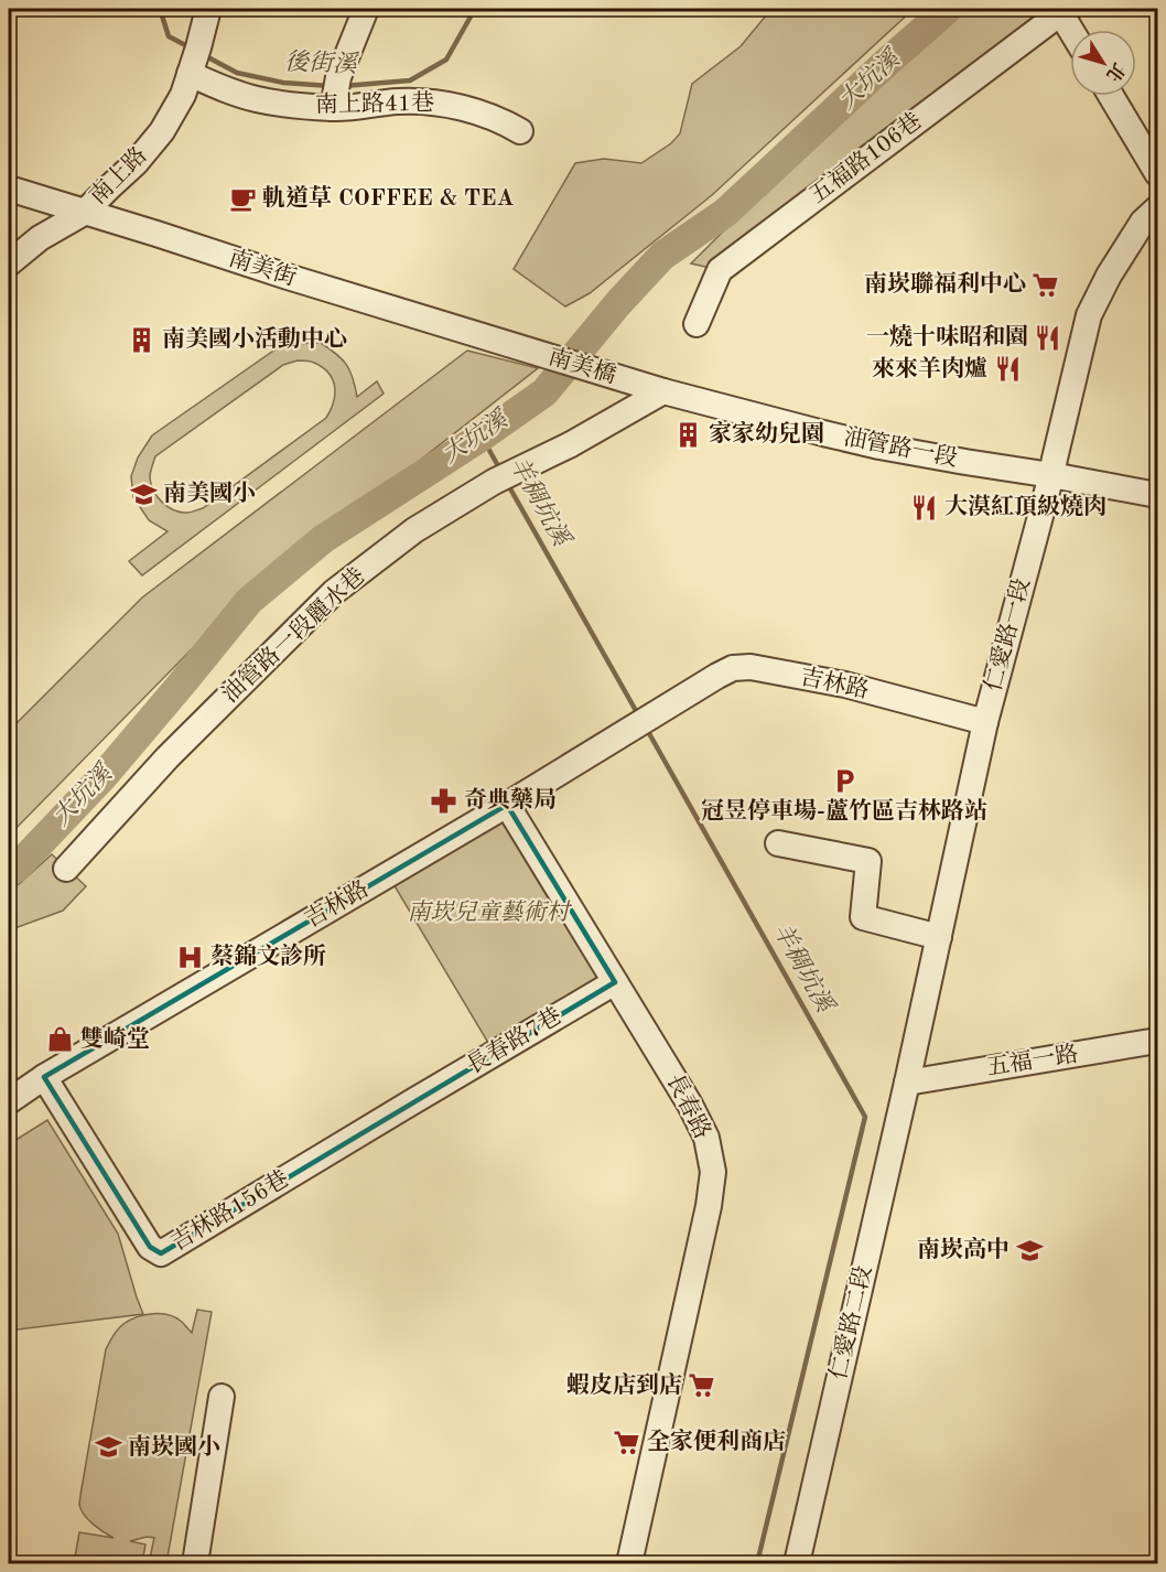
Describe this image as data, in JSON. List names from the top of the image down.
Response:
{
  "streets": {
    "street": [
      "南上路41巷",
      "五福路106巷",
      "南上路",
      "南美街",
      "南美橋",
      "油管路一段",
      "仁愛路一段",
      "油管路一段麗水巷",
      "吉林路",
      "長春路7巷",
      "五福一路",
      "長春路",
      "吉林路156巷",
      "仁愛路二段"
    ]
  },
  "crossings": [
    ["南上路41巷", "南上路"],
    ["南上路", "南美街"],
    ["南美街", "南美橋"],
    ["南美橋", "油管路一段"],
    ["南美橋", "油管路一段麗水巷"],
    ["油管路一段", "仁愛路一段"],
    ["油管路一段", "油管路一段麗水巷"],
    ["仁愛路一段", "吉林路"],
    ["仁愛路一段", "五福一路"],
    ["仁愛路一段", "仁愛路二段"],
    ["吉林路", "長春路"],
    ["吉林路", "吉林路156巷"],
    ["長春路7巷", "長春路"],
    ["長春路7巷", "吉林路156巷"],
    ["五福一路", "仁愛路二段"]
  ],
  "water": ["後街溪", "大坑溪", "羊稠坑溪"],
  "parks": ["南崁兒童藝術村"],
  "places": {
    "cafe": ["軌道草 COFFEE & TEA"],
    "supermarket": ["南崁聯福利中心", "蝦皮店到店", "全家便利商店"],
    "restaurant": ["一燒十味昭和園", "來來羊肉爐", "大漠紅頂級燒肉"],
    "building": ["南美國小活動中心", "家家幼兒園"],
    "school or university": ["南美國小", "南崁高中", "南崁國小"],
    "parking": ["冠昱停車場-蘆竹區吉林路站"],
    "pharmacy": ["奇典藥局"],
    "hospital": ["蔡錦文診所"],
    "shop": ["雙崎堂"]
  },
  "north": "bottom right"
}
